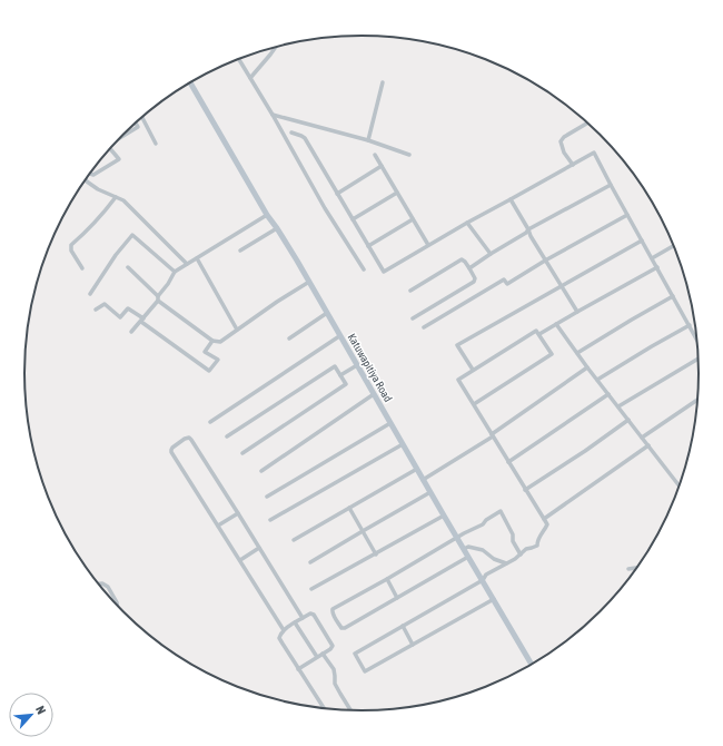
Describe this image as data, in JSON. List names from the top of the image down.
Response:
{
  "streets": {
    "street": ["Katuwapitiya Road"]
  },
  "north": "top right"
}
